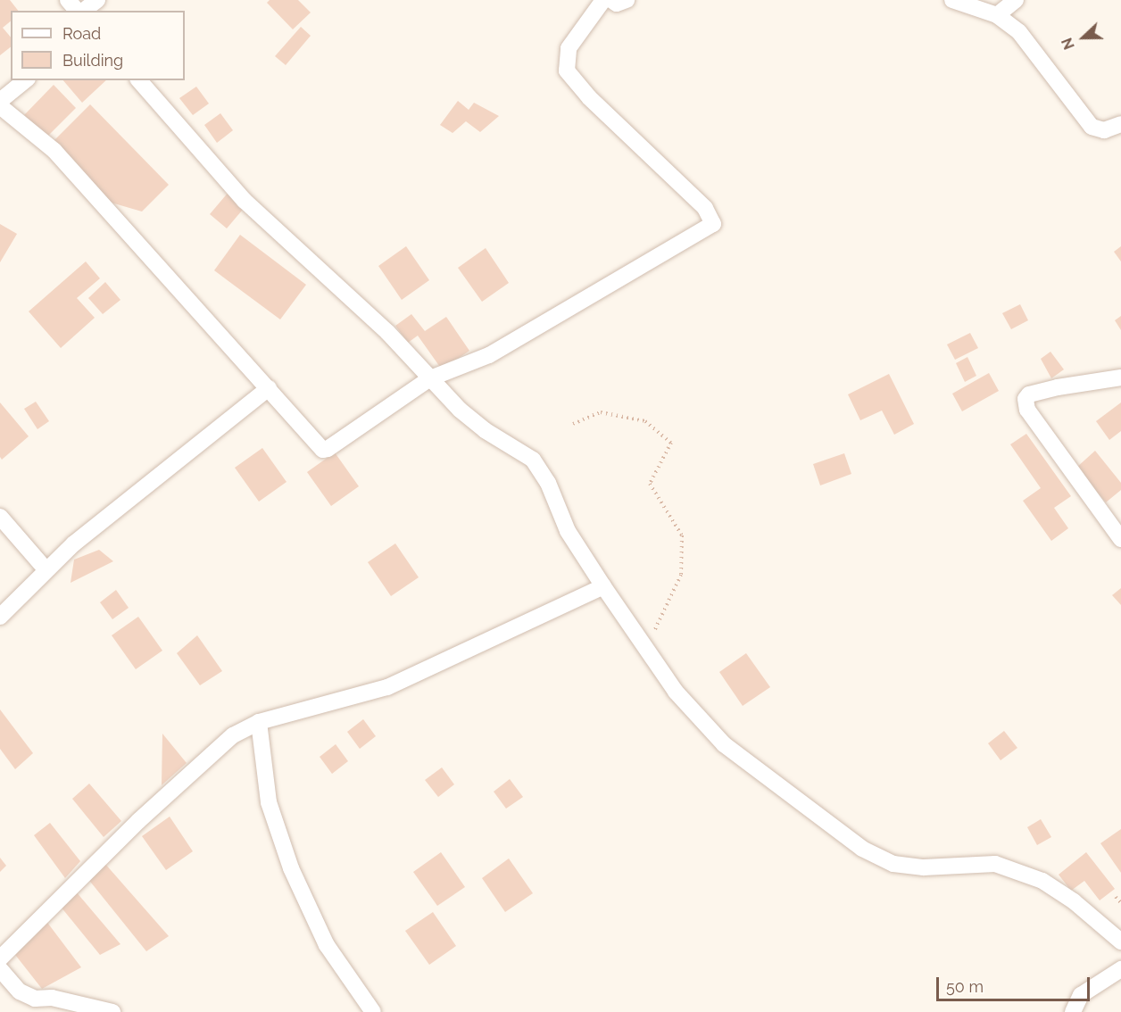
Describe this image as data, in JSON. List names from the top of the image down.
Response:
{
  "legend": ["Road", "Building"],
  "scale_bar": "50 m",
  "north": "left"
}
